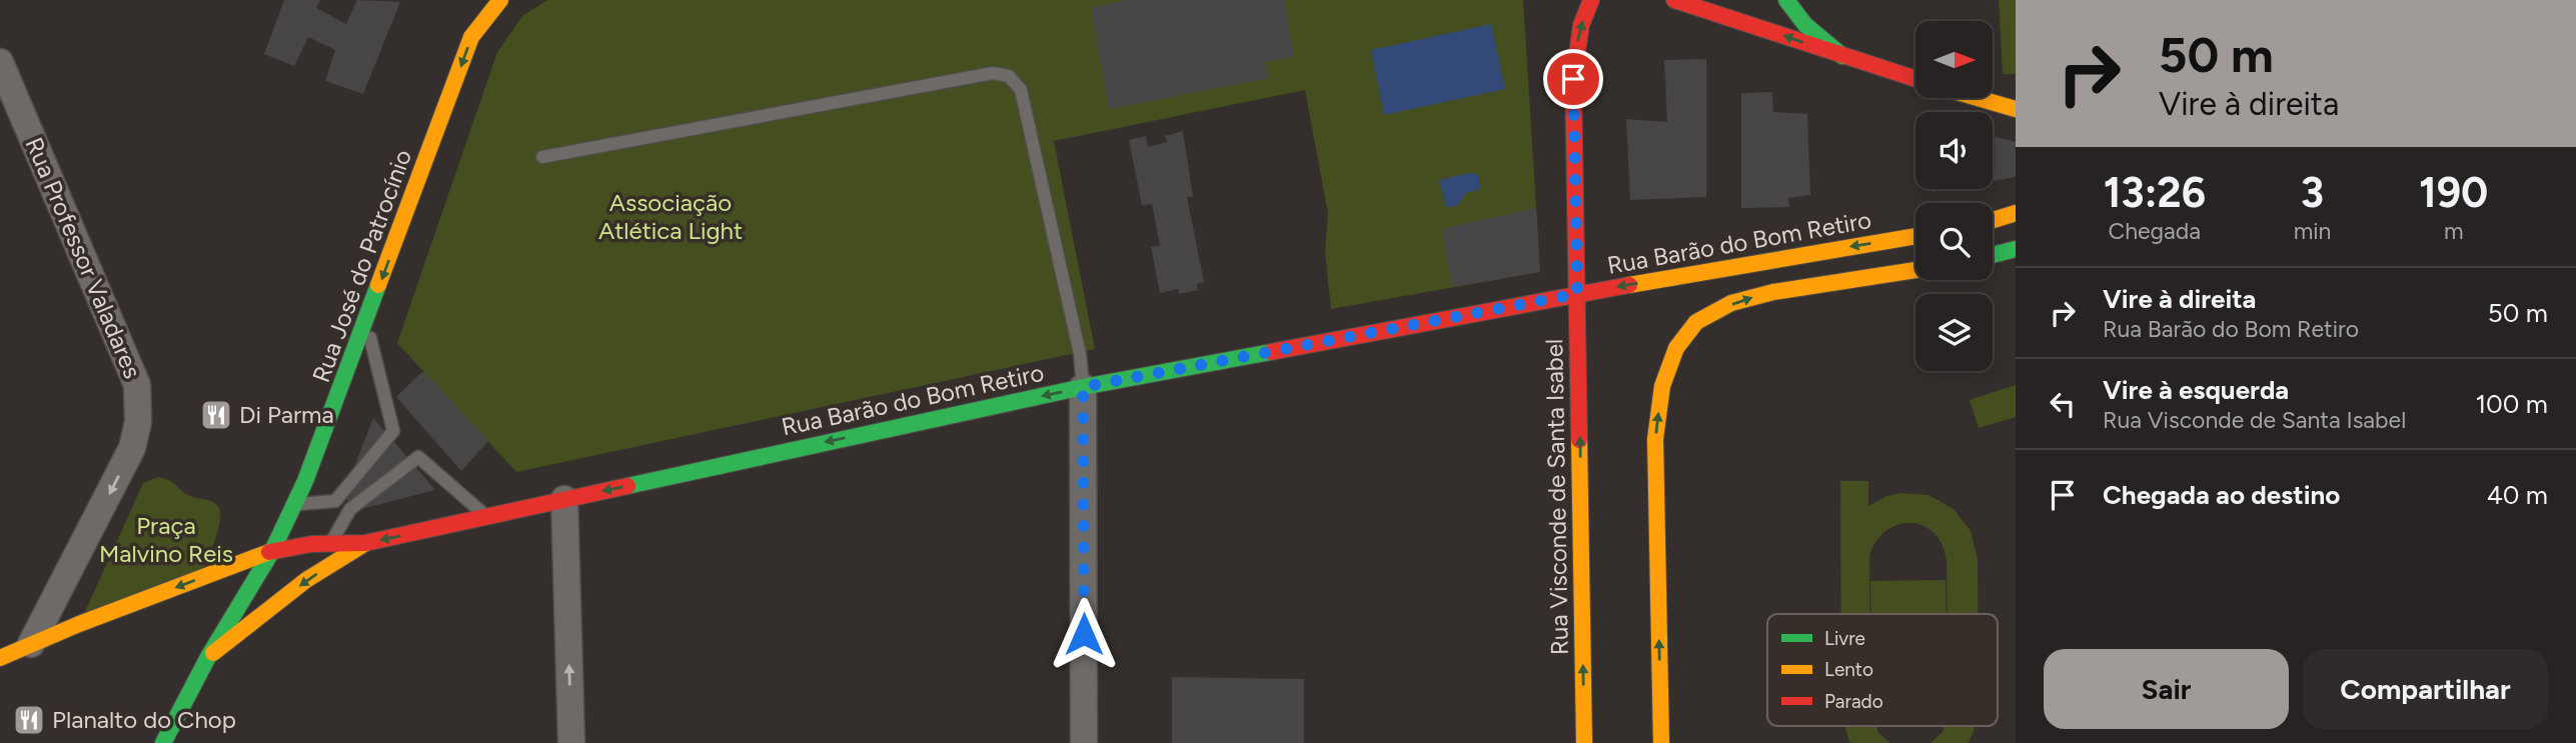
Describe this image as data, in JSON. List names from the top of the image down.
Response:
{
  "streets": {
    "main road": ["Rua Barão do Bom Retiro", "Rua José do Patrocínio", "Rua Visconde de Santa Isabel"],
    "street": ["Rua Professor Valadares"]
  },
  "crossings": [
    ["Rua Barão do Bom Retiro", "Rua José do Patrocínio"],
    ["Rua Barão do Bom Retiro", "Rua Visconde de Santa Isabel"]
  ],
  "one_way": [
    "Rua Barão do Bom Retiro",
    "Rua Professor Valadares",
    "Rua José do Patrocínio",
    "Rua Visconde de Santa Isabel"
  ],
  "parks": ["Associação Atlética Light", "Praça Malvino Reis"],
  "places": {
    "restaurant": ["Di Parma", "Planalto do Chop"]
  },
  "legend": ["Livre", "Lento", "Parado"],
  "north": "right",
  "page": {
    "turn": ["50 m", "Vire à direita"],
    "eta": [
      "13:26",
      "Chegada",
      "3",
      "min",
      "190",
      "m"
    ],
    "list": [
      {
        "name": "Vire à direita",
        "note": "Rua Barão do Bom Retiro",
        "value": "50 m"
      },
      {
        "name": "Vire à esquerda",
        "note": "Rua Visconde de Santa Isabel",
        "value": "100 m"
      },
      {
        "name": "Chegada ao destino",
        "value": "40 m"
      }
    ],
    "buttons": ["Sair", "Compartilhar"]
  }
}
